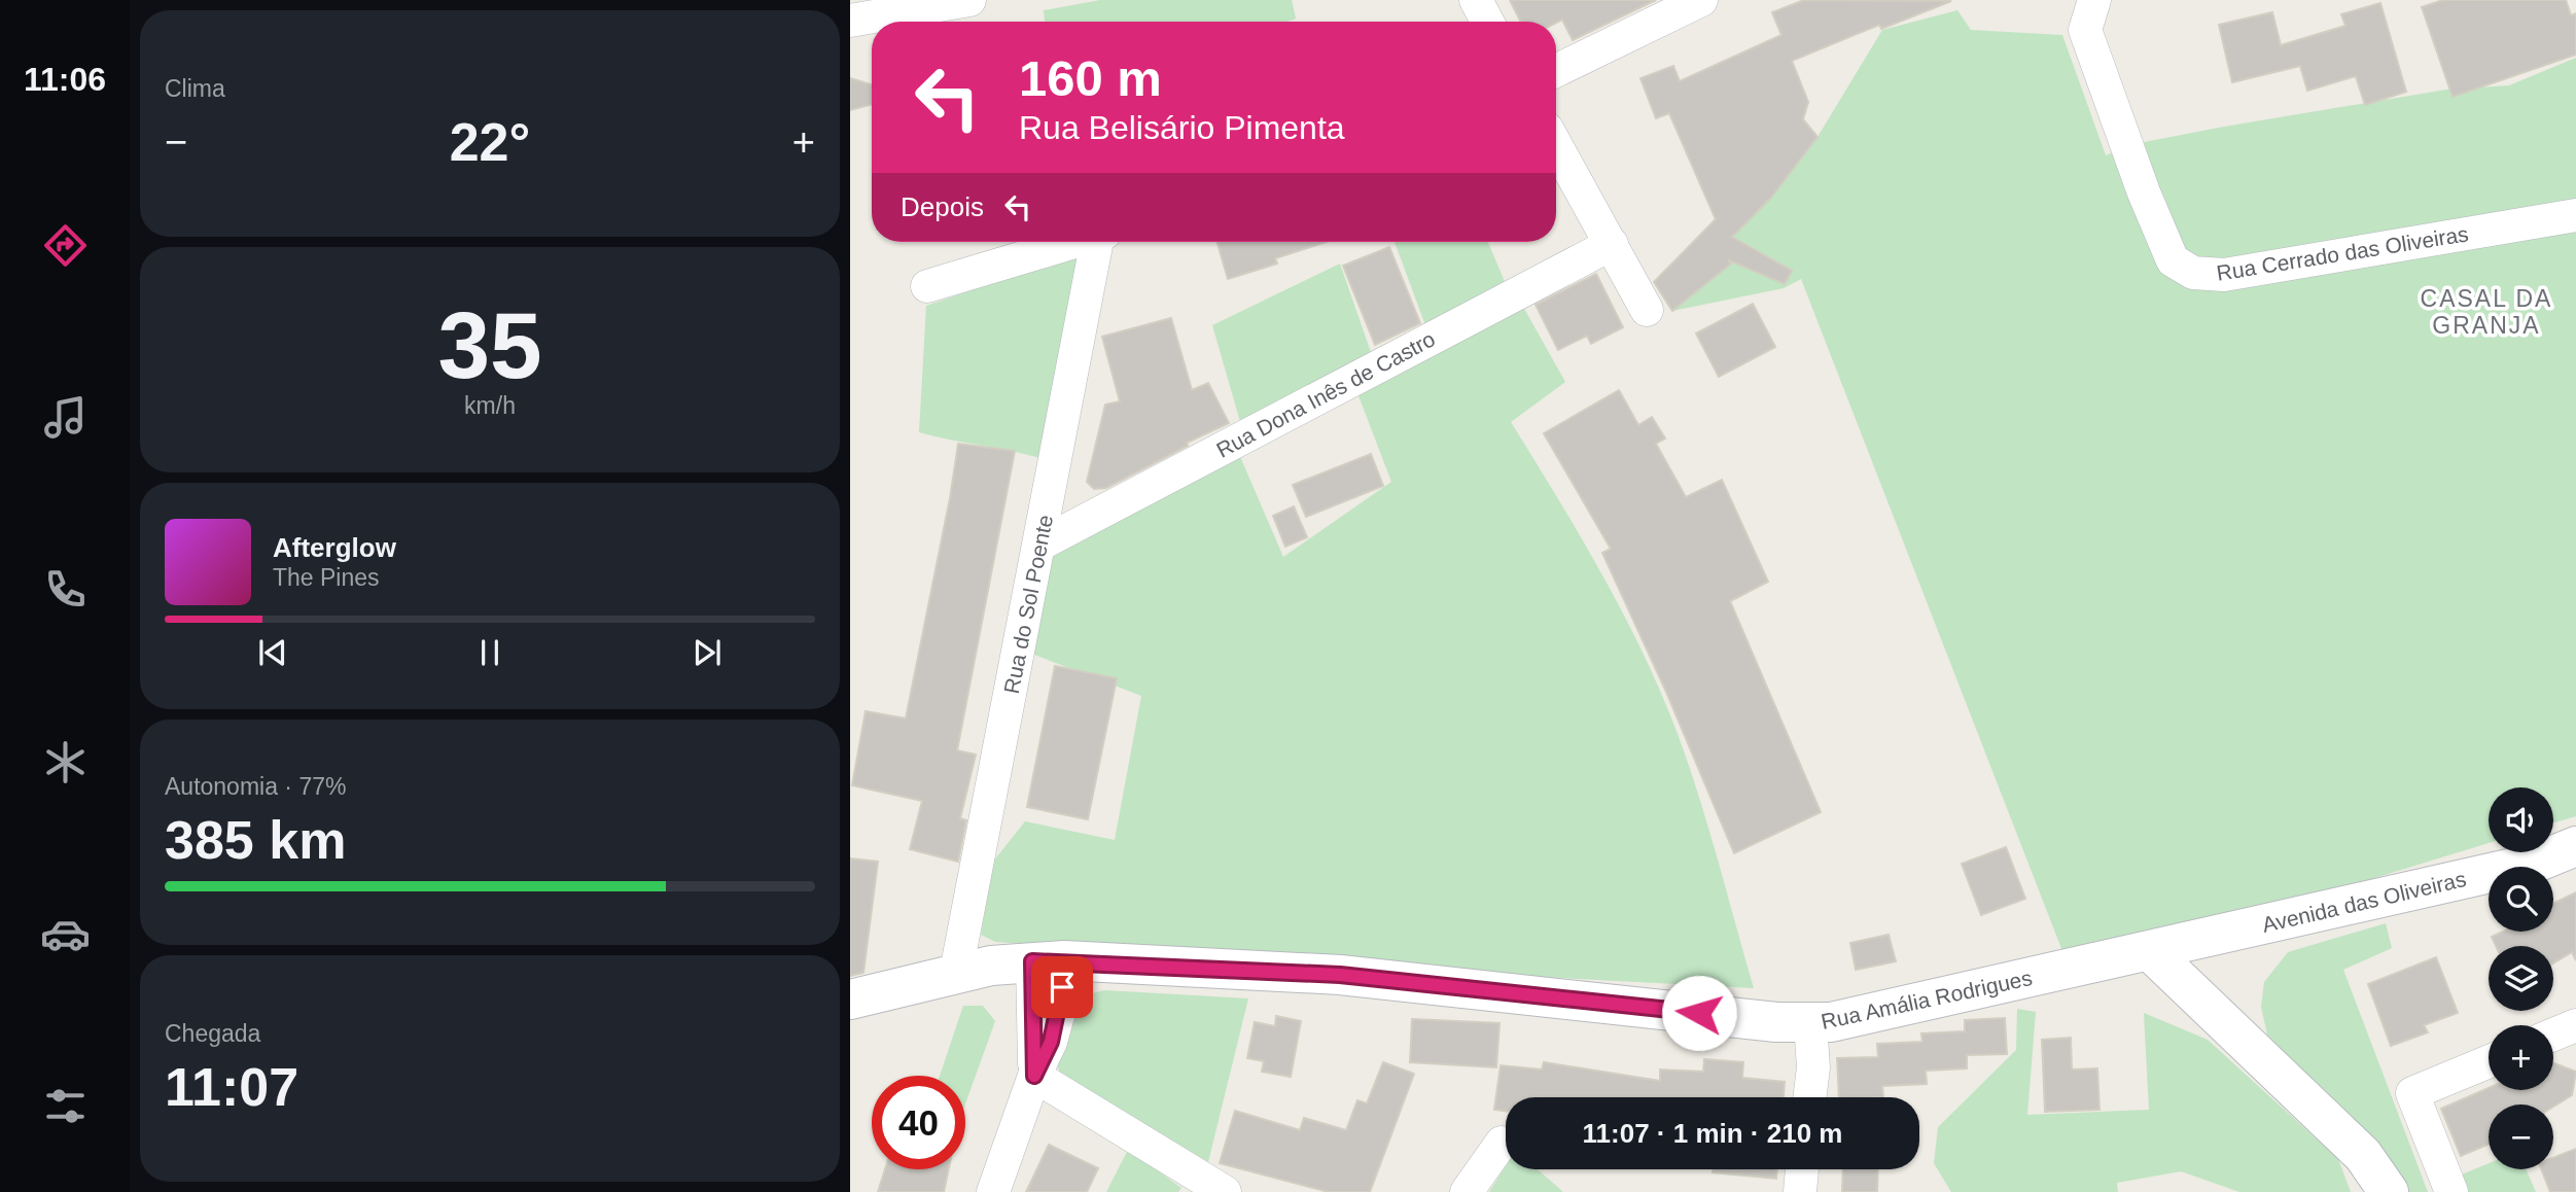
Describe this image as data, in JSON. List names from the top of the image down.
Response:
{
  "streets": {
    "street": [
      "Rua Cerrado das Oliveiras",
      "Rua Dona Inês de Castro",
      "Rua do Sol Poente",
      "Avenida das Oliveiras",
      "Rua Amália Rodrigues"
    ]
  },
  "crossings": [
    ["Rua Dona Inês de Castro", "Rua do Sol Poente"],
    ["Rua do Sol Poente", "Rua Amália Rodrigues"],
    ["Avenida das Oliveiras", "Rua Amália Rodrigues"]
  ],
  "districts": ["CASAL DA GRANJA"],
  "page": {
    "tabs": "11:06",
    "tile": [
      "Clima",
      ["35", "km/h"],
      ["Autonomia · 77%", "385 km"],
      ["Chegada", "11:07"]
    ],
    "turn": ["160 m", "Rua Belisário Pimenta"],
    "heat": ["−", "22°", "+"],
    "then": "Depois",
    "song": ["Afterglow", "The Pines"],
    "map_buttons": ["+", "−"],
    "limit": "40",
    "trip": "11:07 · 1 min · 210 m"
  }
}
